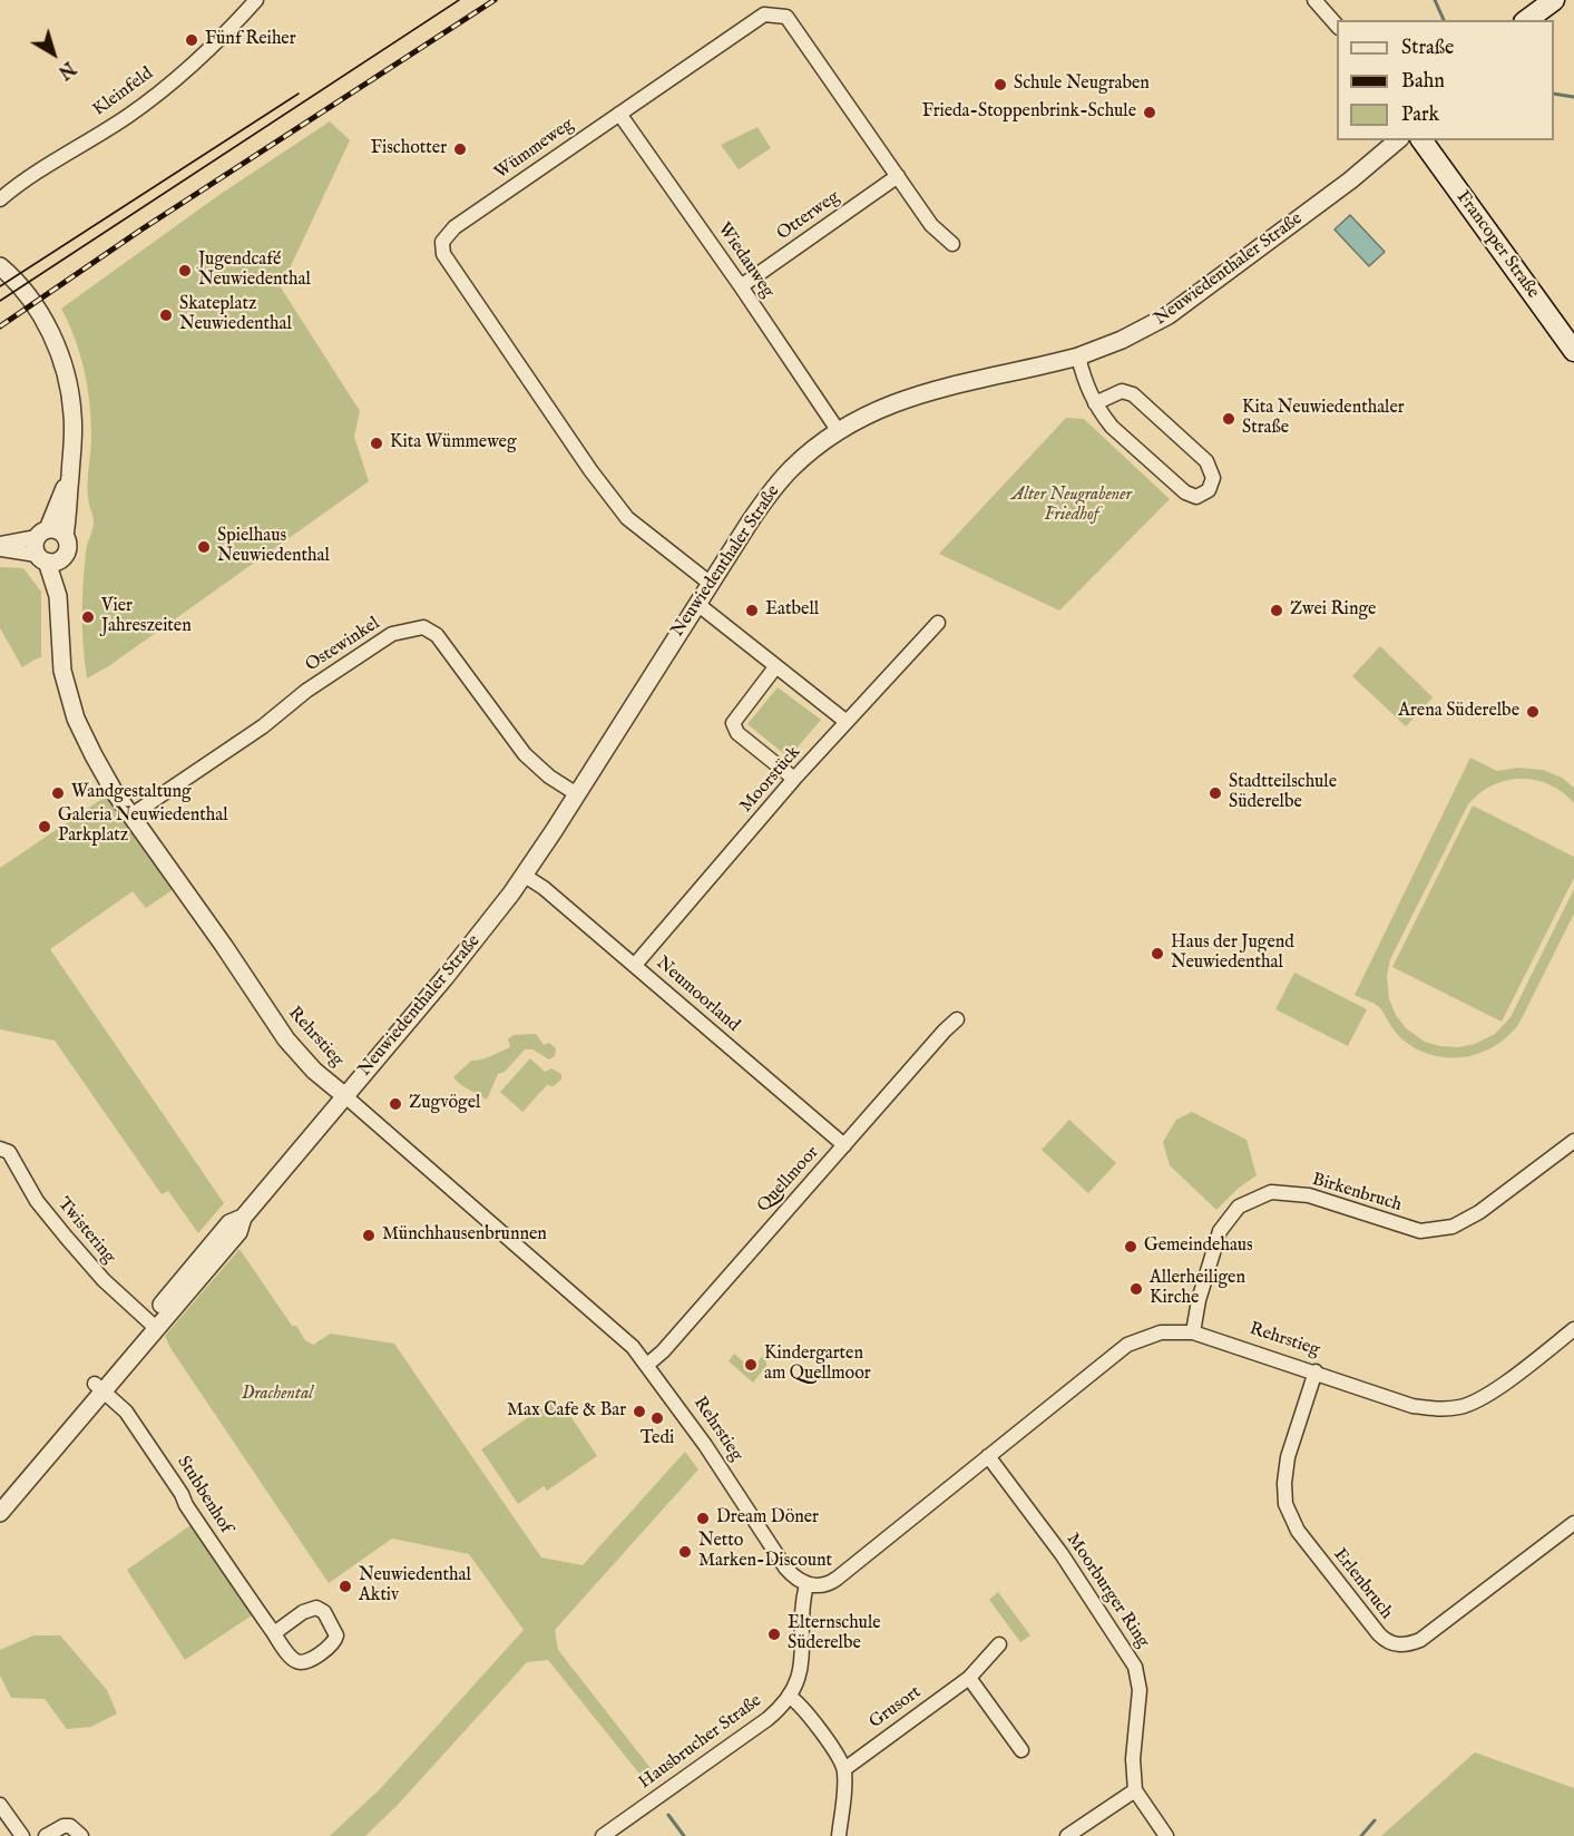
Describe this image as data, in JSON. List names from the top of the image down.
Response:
{
  "streets": {
    "main road": ["Francoper Straße"],
    "street": [
      "Kleinfeld",
      "Wümmeweg",
      "Otterweg",
      "Wiedauweg",
      "Neuwiedenthaler Straße",
      "Ostewinkel",
      "Moorstück",
      "Neumoorland",
      "Rehrstieg",
      "Quellmoor",
      "Birkenbruch",
      "Twistering",
      "Stubbenhof",
      "Erlenbruch",
      "Moorburger Ring",
      "Grusort",
      "Hausbrucher Straße"
    ]
  },
  "crossings": [
    ["Wümmeweg", "Otterweg"],
    ["Wümmeweg", "Wiedauweg"],
    ["Wümmeweg", "Neuwiedenthaler Straße"],
    ["Otterweg", "Wiedauweg"],
    ["Wiedauweg", "Neuwiedenthaler Straße"],
    ["Neuwiedenthaler Straße", "Ostewinkel"],
    ["Neuwiedenthaler Straße", "Neumoorland"],
    ["Neuwiedenthaler Straße", "Rehrstieg"],
    ["Neuwiedenthaler Straße", "Twistering"],
    ["Neuwiedenthaler Straße", "Stubbenhof"],
    ["Ostewinkel", "Rehrstieg"],
    ["Moorstück", "Neumoorland"],
    ["Neumoorland", "Quellmoor"],
    ["Rehrstieg", "Quellmoor"],
    ["Rehrstieg", "Birkenbruch"],
    ["Rehrstieg", "Erlenbruch"],
    ["Rehrstieg", "Moorburger Ring"],
    ["Rehrstieg", "Hausbrucher Straße"]
  ],
  "parks": ["Alter Neugrabener Friedhof", "Drachental"],
  "places": [
    "Fünf Reiher",
    "Schule Neugraben",
    "Frieda-Stoppenbrink-Schule",
    "Fischotter",
    "Jugendcafé Neuwiedenthal",
    "Skateplatz Neuwiedenthal",
    "Kita Neuwiedenthaler Straße",
    "Kita Wümmeweg",
    "Spielhaus Neuwiedenthal",
    "Eatbell",
    "Zwei Ringe",
    "Vier Jahreszeiten",
    "Arena Süderelbe",
    "Wandgestaltung",
    "Stadtteilschule Süderelbe",
    "Galeria Neuwiedenthal Parkplatz",
    "Haus der Jugend Neuwiedenthal",
    "Zugvögel",
    "Münchhausenbrunnen",
    "Gemeindehaus",
    "Allerheiligen Kirche",
    "Kindergarten am Quellmoor",
    "Max Cafe & Bar",
    "Tedi",
    "Dream Döner",
    "Netto Marken-Discount",
    "Neuwiedenthal Aktiv",
    "Elternschule Süderelbe"
  ],
  "legend": ["Straße", "Bahn", "Park"],
  "north": "bottom right"
}
